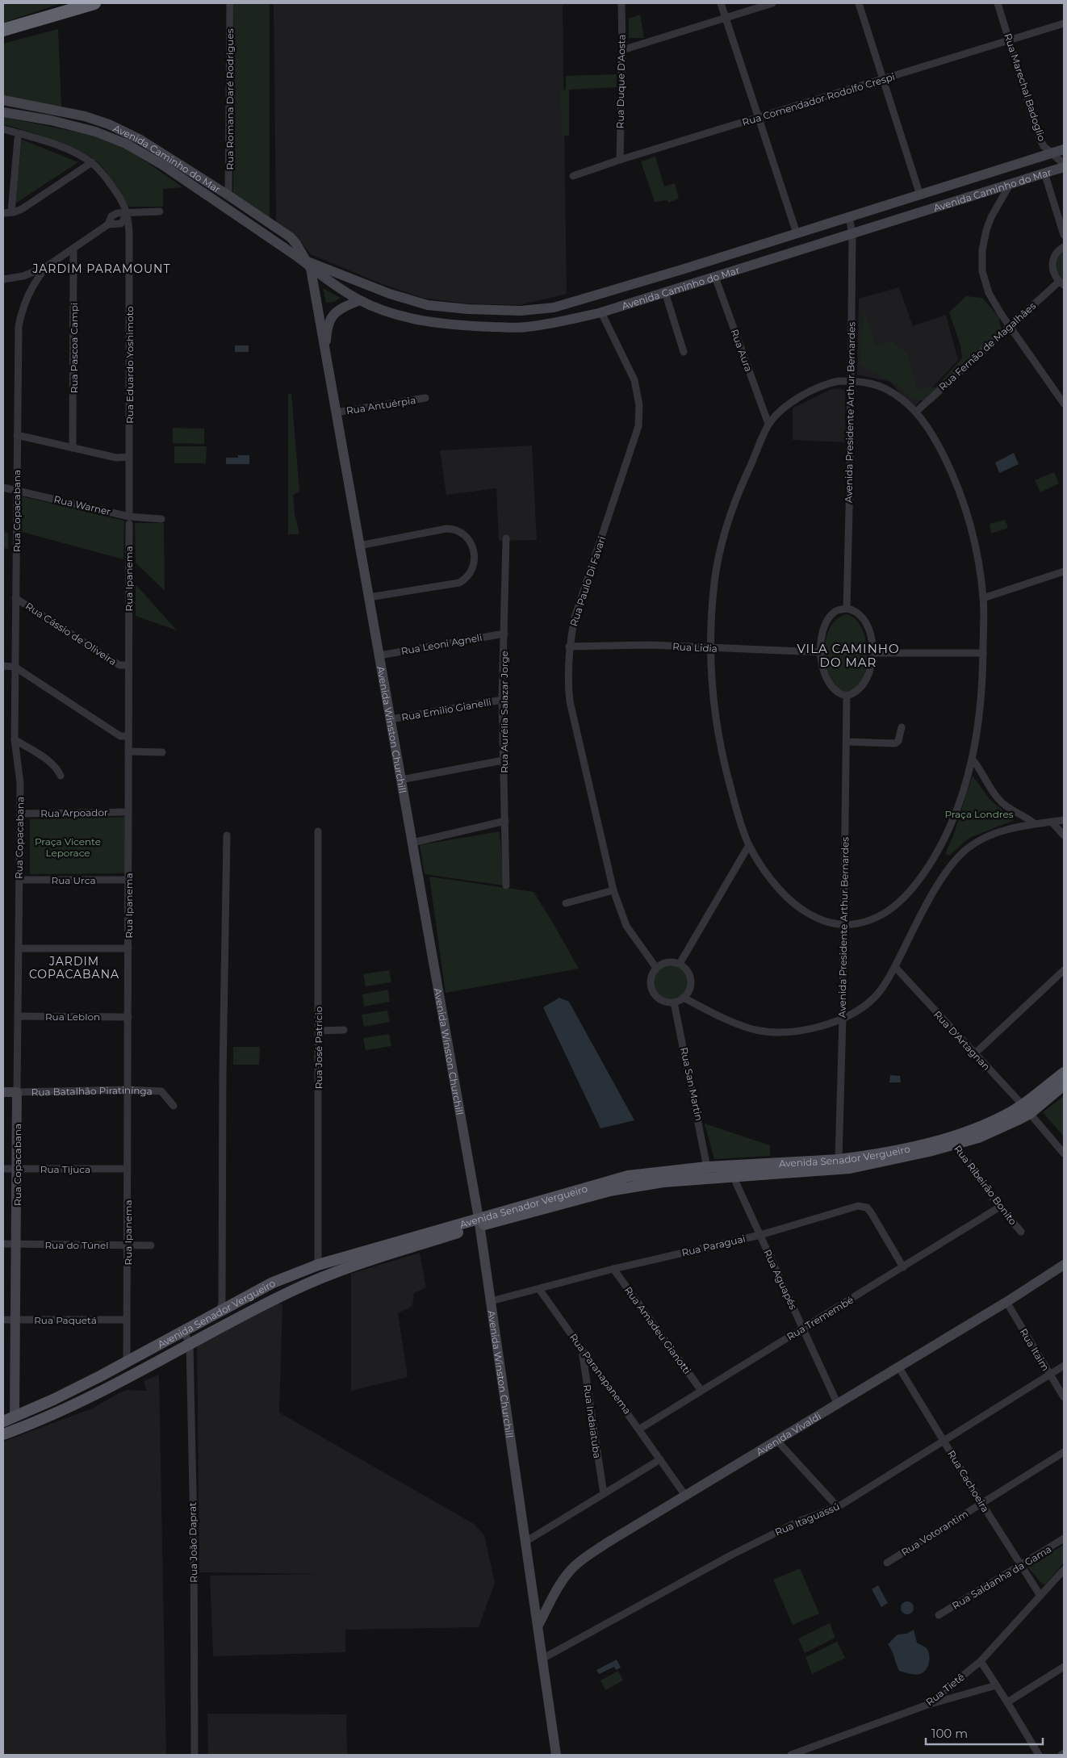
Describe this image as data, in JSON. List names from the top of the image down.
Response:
{
  "streets": {
    "main road": [
      "Avenida Caminho do Mar",
      "Rua Copacabana",
      "Avenida Winston Churchill",
      "Rua Batalhão Piratininga",
      "Avenida Senador Vergueiro",
      "Avenida Vivaldi"
    ],
    "street": [
      "Rua Duque D'Aosta",
      "Rua Marechal Badoglio",
      "Rua Romana Daré Rodrigues",
      "Rua Comendador Rodolfo Crespi",
      "Rua Fernão de Magalhães",
      "Rua Pascoa Campi",
      "Rua Aura",
      "Rua Eduardo Yoshimoto",
      "Rua Antuérpia",
      "Avenida Presidente Arthur Bernardes",
      "Rua Warner",
      "Rua Ipanema",
      "Rua Paulo Di Favari",
      "Rua Cássio de Oliveira",
      "Rua Leoni Agneli",
      "Rua Lidia",
      "Rua Emilio Gianelli",
      "Rua Aurélia Salazar Jorge",
      "Rua Arpoador",
      "Rua Urca",
      "Rua Leblon",
      "Rua D'Artagnan",
      "Rua José Patrício",
      "Rua San Martin",
      "Rua Tijuca",
      "Rua Ribeirão Bonito",
      "Rua do Túnel",
      "Rua Paraguai",
      "Rua Aguapés",
      "Rua Tremembé",
      "Rua Paquetá",
      "Rua Amadeu Gianotti",
      "Rua Itaim",
      "Rua Paranapanema",
      "Rua Indaiatuba",
      "Rua Cachoeira",
      "Rua Itaguassú",
      "Rua Votorantim",
      "Rua João Daprat",
      "Rua Saldanha da Gama",
      "Rua Tietê"
    ]
  },
  "crossings": [
    ["Rua Duque D'Aosta", "Rua Comendador Rodolfo Crespi"],
    ["Rua Marechal Badoglio", "Rua Comendador Rodolfo Crespi"],
    ["Rua Marechal Badoglio", "Avenida Caminho do Mar"],
    ["Rua Romana Daré Rodrigues", "Avenida Caminho do Mar"],
    ["Avenida Caminho do Mar", "Rua Aura"],
    ["Avenida Caminho do Mar", "Avenida Presidente Arthur Bernardes"],
    ["Avenida Caminho do Mar", "Rua Paulo Di Favari"],
    ["Avenida Caminho do Mar", "Avenida Winston Churchill"],
    ["Rua Eduardo Yoshimoto", "Rua Warner"],
    ["Rua Eduardo Yoshimoto", "Rua Ipanema"],
    ["Rua Antuérpia", "Avenida Winston Churchill"],
    ["Avenida Presidente Arthur Bernardes", "Rua Lidia"],
    ["Avenida Presidente Arthur Bernardes", "Avenida Senador Vergueiro"],
    ["Rua Warner", "Rua Copacabana"],
    ["Rua Warner", "Rua Ipanema"],
    ["Rua Copacabana", "Rua Cássio de Oliveira"],
    ["Rua Copacabana", "Rua Arpoador"],
    ["Rua Copacabana", "Rua Urca"],
    ["Rua Copacabana", "Rua Leblon"],
    ["Rua Copacabana", "Rua Batalhão Piratininga"],
    ["Rua Copacabana", "Avenida Senador Vergueiro"],
    ["Rua Copacabana", "Rua Tijuca"],
    ["Rua Copacabana", "Rua do Túnel"],
    ["Rua Copacabana", "Rua Paquetá"],
    ["Rua Ipanema", "Rua Cássio de Oliveira"],
    ["Rua Ipanema", "Rua Arpoador"],
    ["Rua Ipanema", "Rua Urca"],
    ["Rua Ipanema", "Rua Leblon"],
    ["Rua Ipanema", "Rua Batalhão Piratininga"],
    ["Rua Ipanema", "Avenida Senador Vergueiro"],
    ["Rua Ipanema", "Rua Tijuca"],
    ["Rua Ipanema", "Rua do Túnel"],
    ["Rua Ipanema", "Rua Paquetá"],
    ["Rua Paulo Di Favari", "Rua Lidia"],
    ["Rua Paulo Di Favari", "Rua San Martin"],
    ["Rua Leoni Agneli", "Rua Aurélia Salazar Jorge"],
    ["Rua Leoni Agneli", "Avenida Winston Churchill"],
    ["Rua Emilio Gianelli", "Rua Aurélia Salazar Jorge"],
    ["Rua Emilio Gianelli", "Avenida Winston Churchill"],
    ["Avenida Winston Churchill", "Avenida Senador Vergueiro"],
    ["Avenida Winston Churchill", "Rua Paraguai"],
    ["Avenida Winston Churchill", "Avenida Vivaldi"],
    ["Avenida Winston Churchill", "Rua Itaguassú"],
    ["Rua D'Artagnan", "Avenida Senador Vergueiro"],
    ["Rua José Patrício", "Avenida Senador Vergueiro"],
    ["Rua San Martin", "Avenida Senador Vergueiro"],
    ["Avenida Senador Vergueiro", "Rua Ribeirão Bonito"],
    ["Avenida Senador Vergueiro", "Rua Aguapés"],
    ["Avenida Senador Vergueiro", "Rua João Daprat"],
    ["Rua Ribeirão Bonito", "Rua Tremembé"],
    ["Rua Paraguai", "Rua Aguapés"],
    ["Rua Paraguai", "Rua Tremembé"],
    ["Rua Paraguai", "Rua Amadeu Gianotti"],
    ["Rua Paraguai", "Rua Paranapanema"],
    ["Rua Aguapés", "Rua Tremembé"],
    ["Rua Aguapés", "Avenida Vivaldi"],
    ["Rua Tremembé", "Rua Amadeu Gianotti"],
    ["Rua Tremembé", "Rua Paranapanema"],
    ["Rua Itaim", "Avenida Vivaldi"],
    ["Rua Itaim", "Rua Itaguassú"],
    ["Rua Paranapanema", "Rua Indaiatuba"],
    ["Rua Paranapanema", "Avenida Vivaldi"],
    ["Avenida Vivaldi", "Rua Cachoeira"],
    ["Rua Cachoeira", "Rua Itaguassú"],
    ["Rua Cachoeira", "Rua Votorantim"],
    ["Rua Cachoeira", "Rua Saldanha da Gama"],
    ["Rua Cachoeira", "Rua Tietê"]
  ],
  "districts": ["JARDIM PARAMOUNT", "VILA CAMINHO DO MAR", "JARDIM COPACABANA"],
  "parks": ["Praça Londres", "Praça Vicente Leporace"],
  "scale_bar": "100 m"
}
